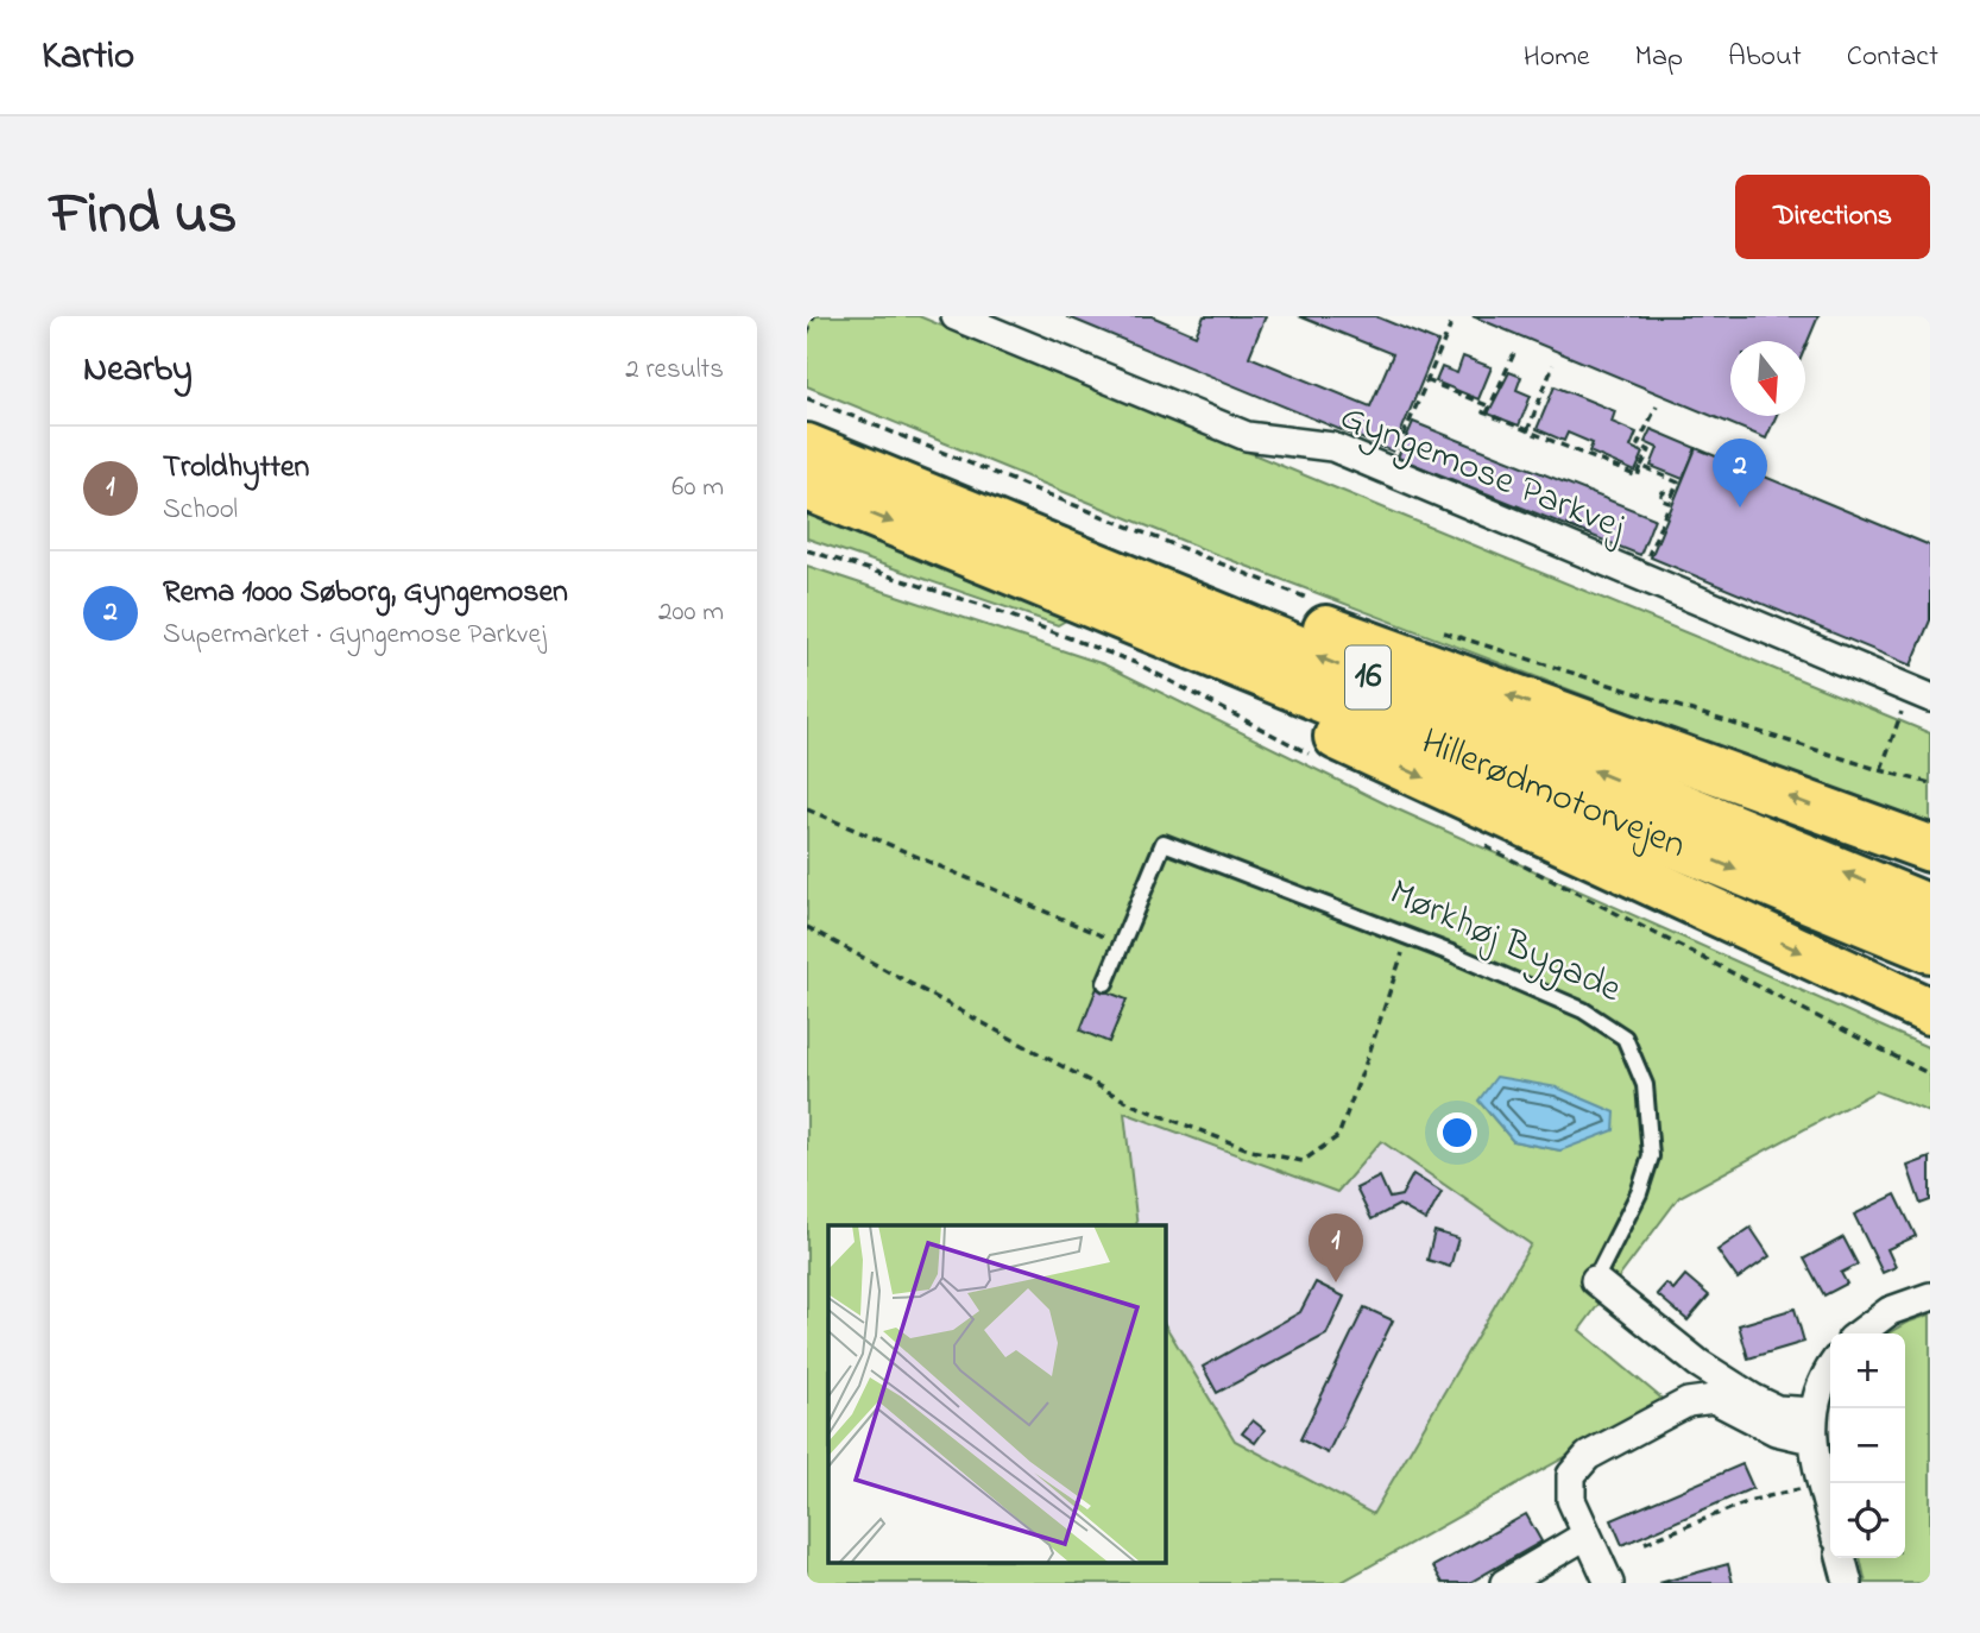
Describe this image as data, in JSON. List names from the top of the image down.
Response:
{
  "streets": {
    "highway": ["16", "Hillerødmotorvejen"],
    "street": ["Gyngemose Parkvej", "Mørkhøj Bygade"]
  },
  "north": "bottom",
  "page": {
    "header": "Kartio",
    "nav": [
      "Home",
      "Map",
      "About",
      "Contact"
    ],
    "title": "Find us",
    "buttons": "Directions",
    "heading": ["Nearby", "2 results"],
    "list": [
      {
        "mark": "1",
        "name": "Troldhytten",
        "note": "School",
        "value": "60 m"
      },
      {
        "mark": "2",
        "name": "Rema 1000 Søborg, Gyngemosen",
        "note": "Supermarket · Gyngemose Parkvej",
        "value": "200 m"
      }
    ],
    "pins": ["2", "1"],
    "map_buttons": ["+", "−"]
  }
}
